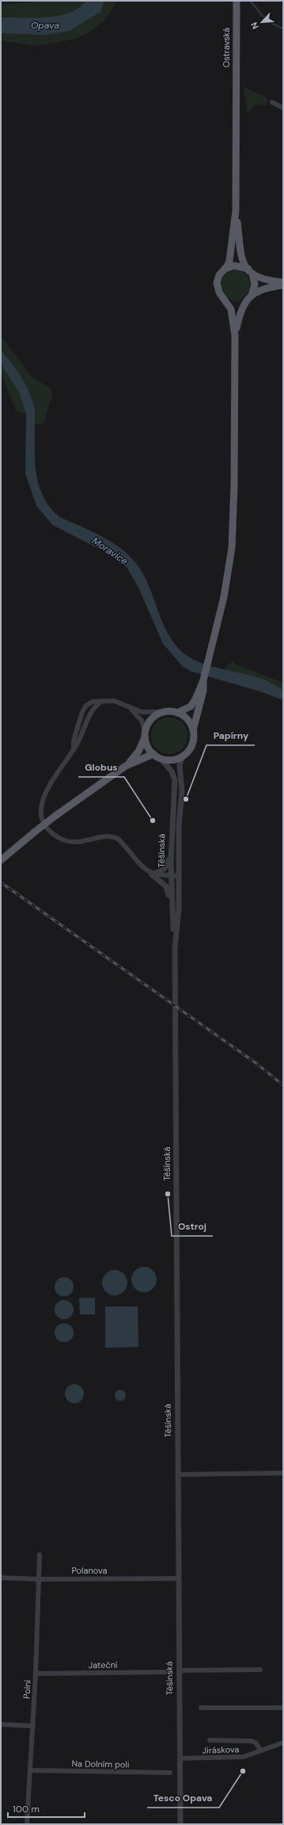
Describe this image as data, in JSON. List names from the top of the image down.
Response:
{
  "streets": {
    "main road": ["Ostravská", "Těšínská"],
    "street": [
      "Polanova",
      "Jateční",
      "Polní",
      "Jiráskova",
      "Na Dolním poli"
    ]
  },
  "crossings": [
    ["Těšínská", "Polanova"],
    ["Těšínská", "Jiráskova"],
    ["Polanova", "Polní"],
    ["Jateční", "Polní"],
    ["Polní", "Na Dolním poli"]
  ],
  "water": ["Opava", "Moravice"],
  "places": [
    "Papírny",
    "Globus",
    "Ostroj",
    "Tesco Opava"
  ],
  "scale_bar": "100 m",
  "north": "bottom left"
}
